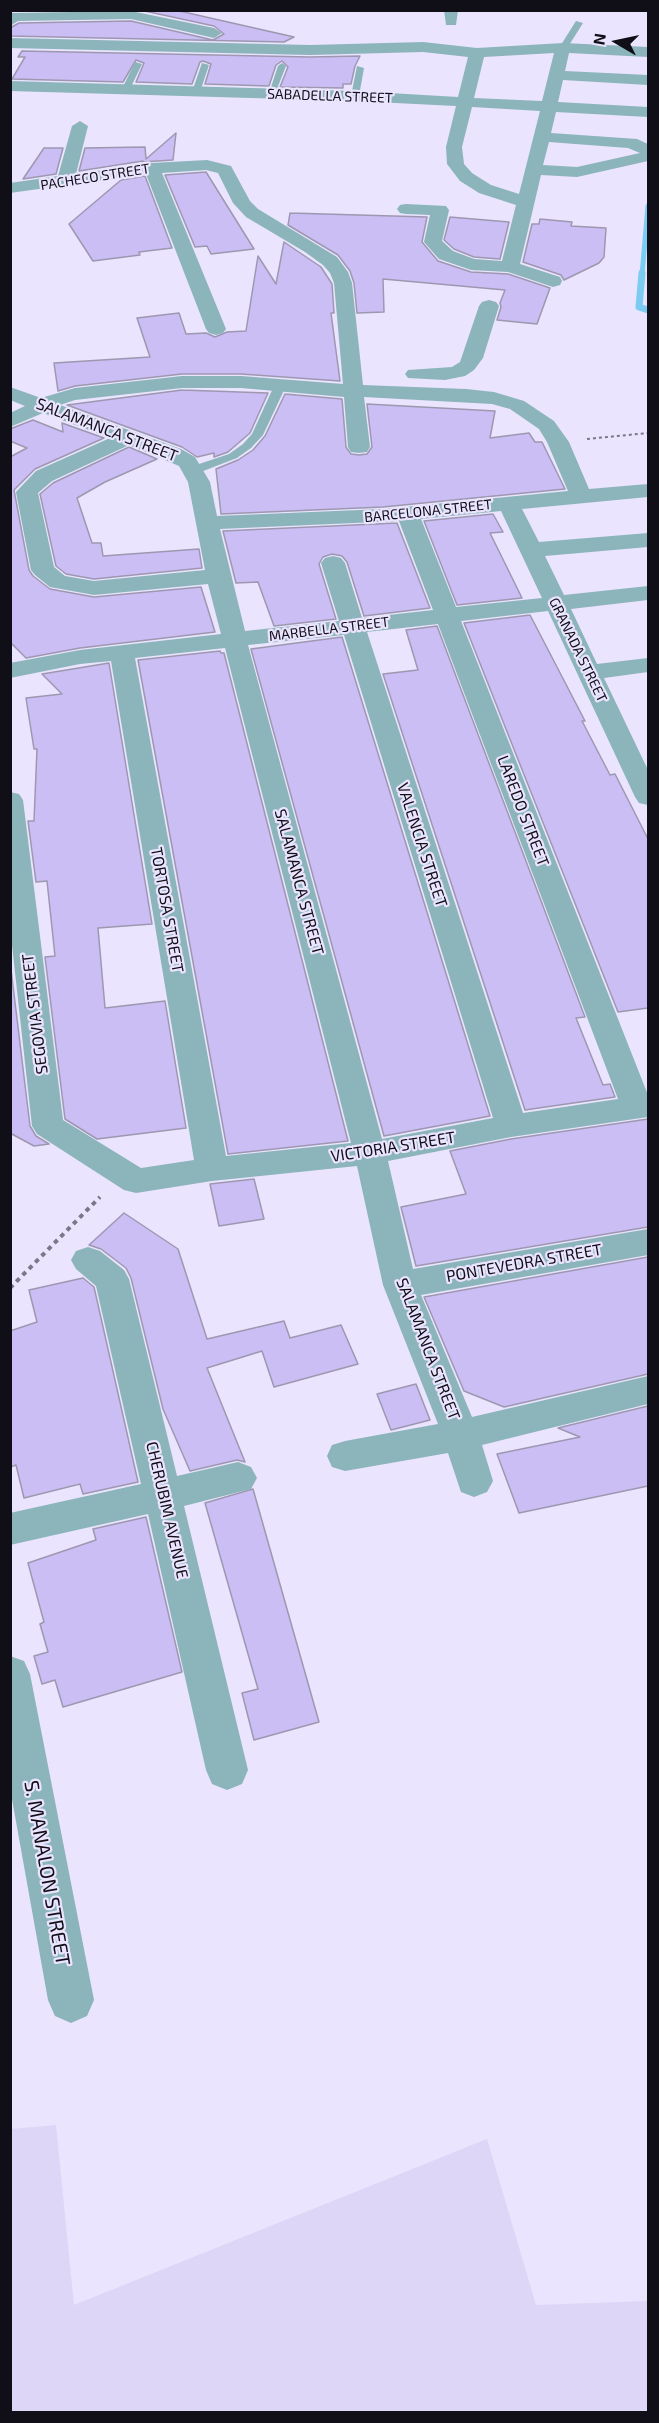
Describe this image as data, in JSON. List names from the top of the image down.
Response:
{
  "streets": {
    "street": [
      "SABADELLA STREET",
      "PACHECO STREET",
      "SALAMANCA STREET",
      "BARCELONA STREET",
      "MARBELLA STREET",
      "GRANADA STREET",
      "LAREDO STREET",
      "VALENCIA STREET",
      "TORTOSA STREET",
      "SEGOVIA STREET",
      "VICTORIA STREET",
      "PONTEVEDRA STREET",
      "CHERUBIM AVENUE",
      "S. MANALON STREET"
    ]
  },
  "crossings": [
    ["SALAMANCA STREET", "BARCELONA STREET"],
    ["SALAMANCA STREET", "MARBELLA STREET"],
    ["SALAMANCA STREET", "VICTORIA STREET"],
    ["SALAMANCA STREET", "PONTEVEDRA STREET"],
    ["BARCELONA STREET", "GRANADA STREET"],
    ["BARCELONA STREET", "LAREDO STREET"],
    ["MARBELLA STREET", "GRANADA STREET"],
    ["MARBELLA STREET", "LAREDO STREET"],
    ["MARBELLA STREET", "VALENCIA STREET"],
    ["MARBELLA STREET", "TORTOSA STREET"],
    ["LAREDO STREET", "VICTORIA STREET"],
    ["VALENCIA STREET", "VICTORIA STREET"],
    ["TORTOSA STREET", "VICTORIA STREET"],
    ["SEGOVIA STREET", "VICTORIA STREET"]
  ],
  "north": "left"
}
